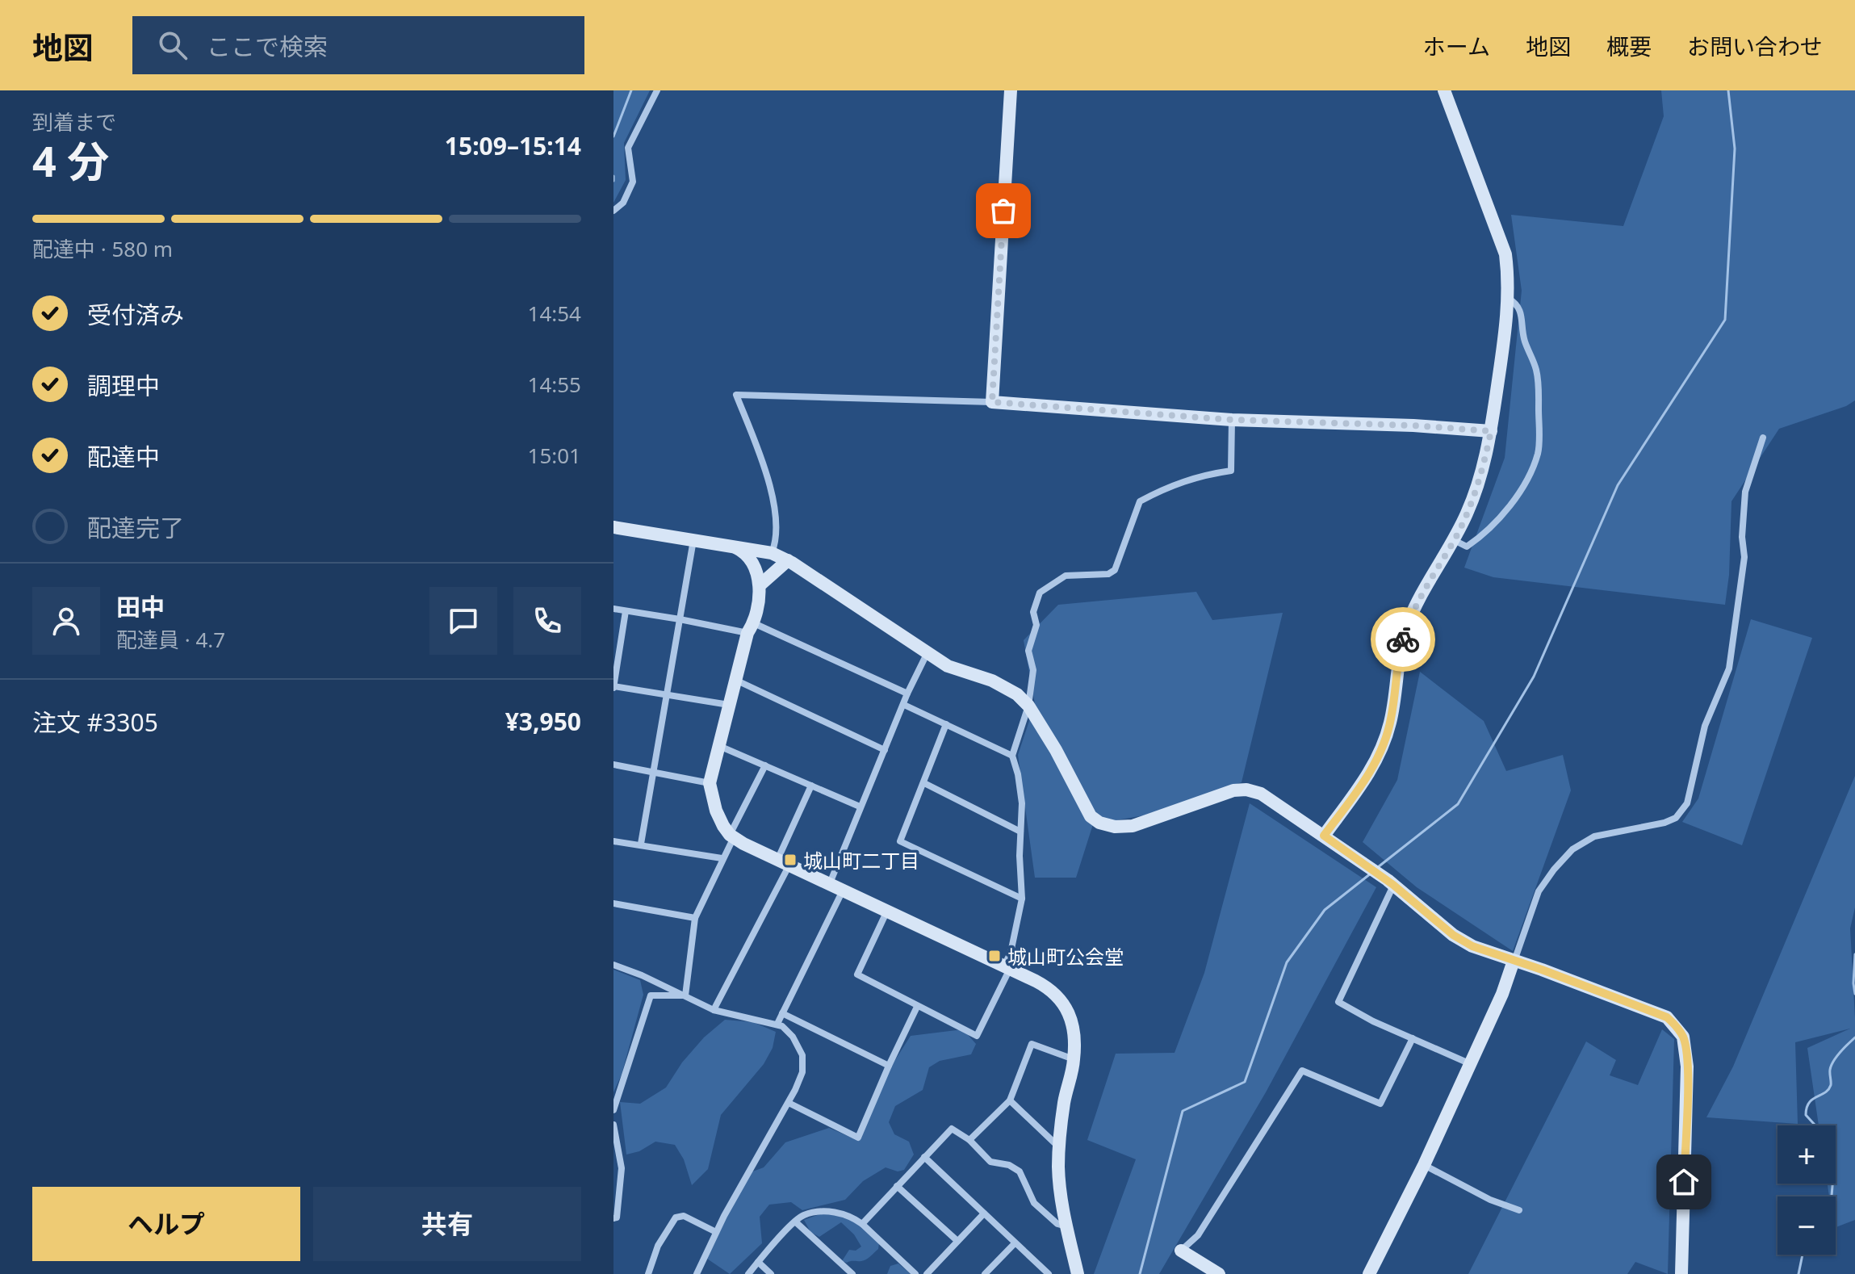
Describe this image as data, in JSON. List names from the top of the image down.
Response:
{
  "places": {
    "transit": ["城山町二丁目", "城山町公会堂"]
  },
  "page": {
    "header": "地図",
    "search": "ここで検索",
    "nav": [
      "ホーム",
      "地図",
      "概要",
      "お問い合わせ"
    ],
    "heading": ["4 分", "到着まで", "15:09–15:14"],
    "panel": [
      "田中",
      "配達員 · 4.7",
      "注文 #3305",
      "¥3,950"
    ],
    "bar": "配達中 · 580 m",
    "list": [
      ["受付済み", "14:54"],
      ["調理中", "14:55"],
      ["配達中", "15:01"],
      "配達完了"
    ],
    "map_buttons": ["+", "−"],
    "buttons": ["ヘルプ", "共有"]
  }
}
